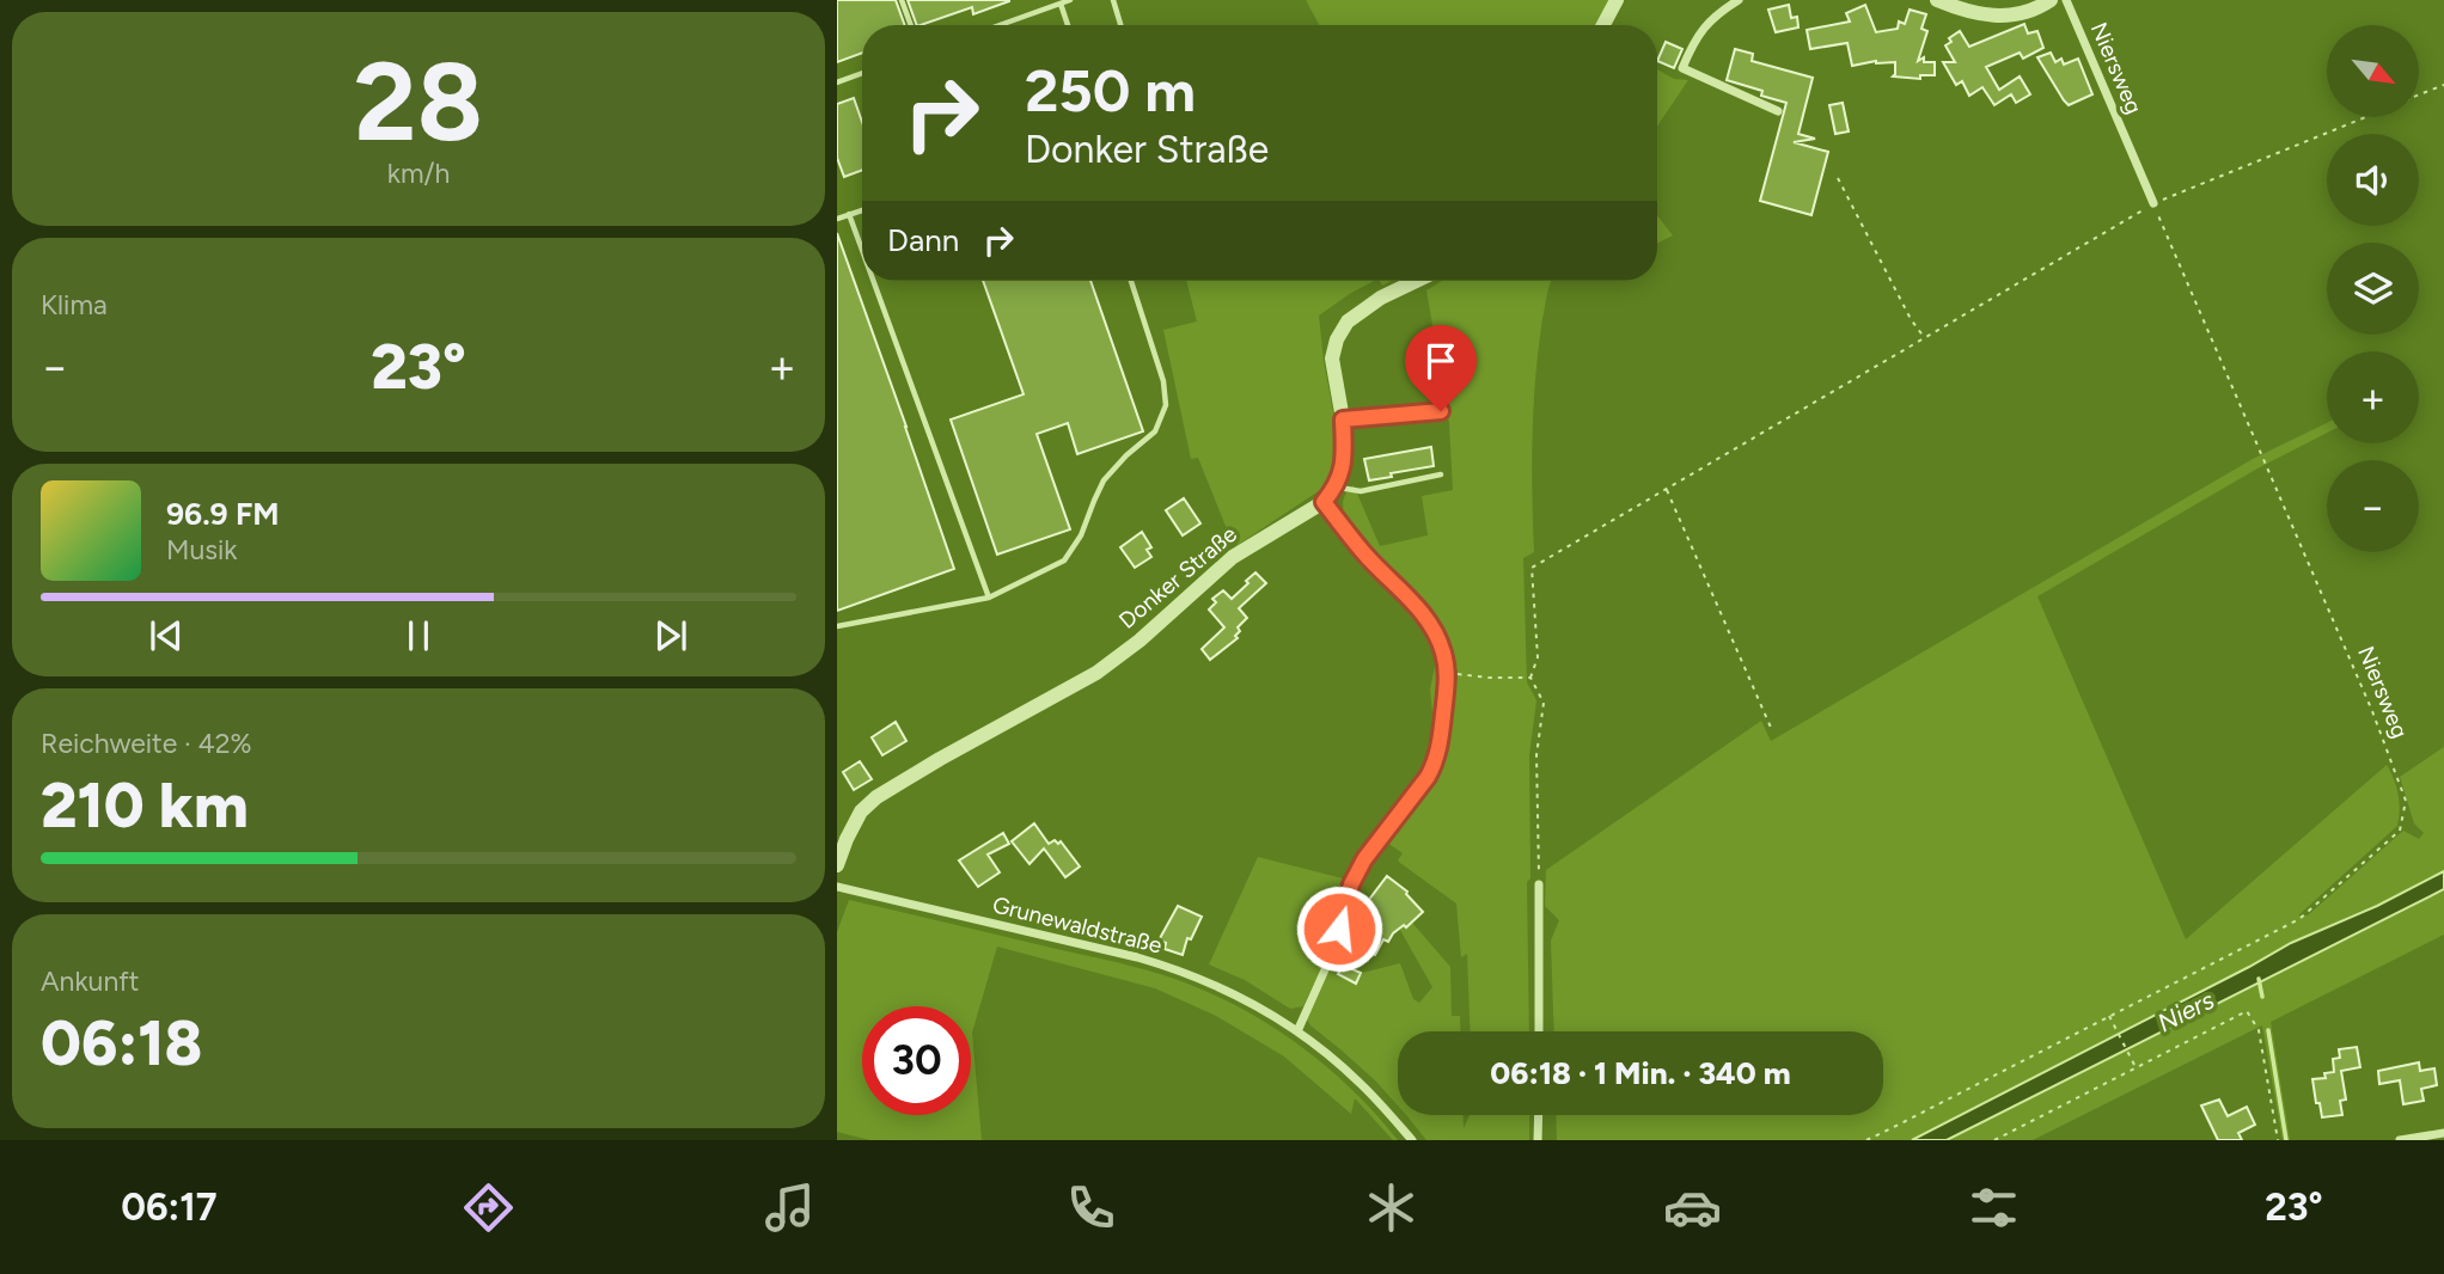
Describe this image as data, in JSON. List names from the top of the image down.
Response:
{
  "streets": {
    "street": ["Niersweg", "Donker Straße", "Grunewaldstraße"]
  },
  "water": ["Niers"],
  "north": "bottom right",
  "page": {
    "tile": [
      ["28", "km/h"],
      "Klima",
      ["Reichweite · 42%", "210 km"],
      ["Ankunft", "06:18"]
    ],
    "map_buttons": ["+", "−"],
    "turn": ["250 m", "Donker Straße"],
    "then": "Dann",
    "heat": ["−", "23°", "+"],
    "song": ["96.9 FM", "Musik"],
    "limit": "30",
    "trip": "06:18 · 1 Min. · 340 m",
    "tabs": ["06:17", "23°"]
  }
}
